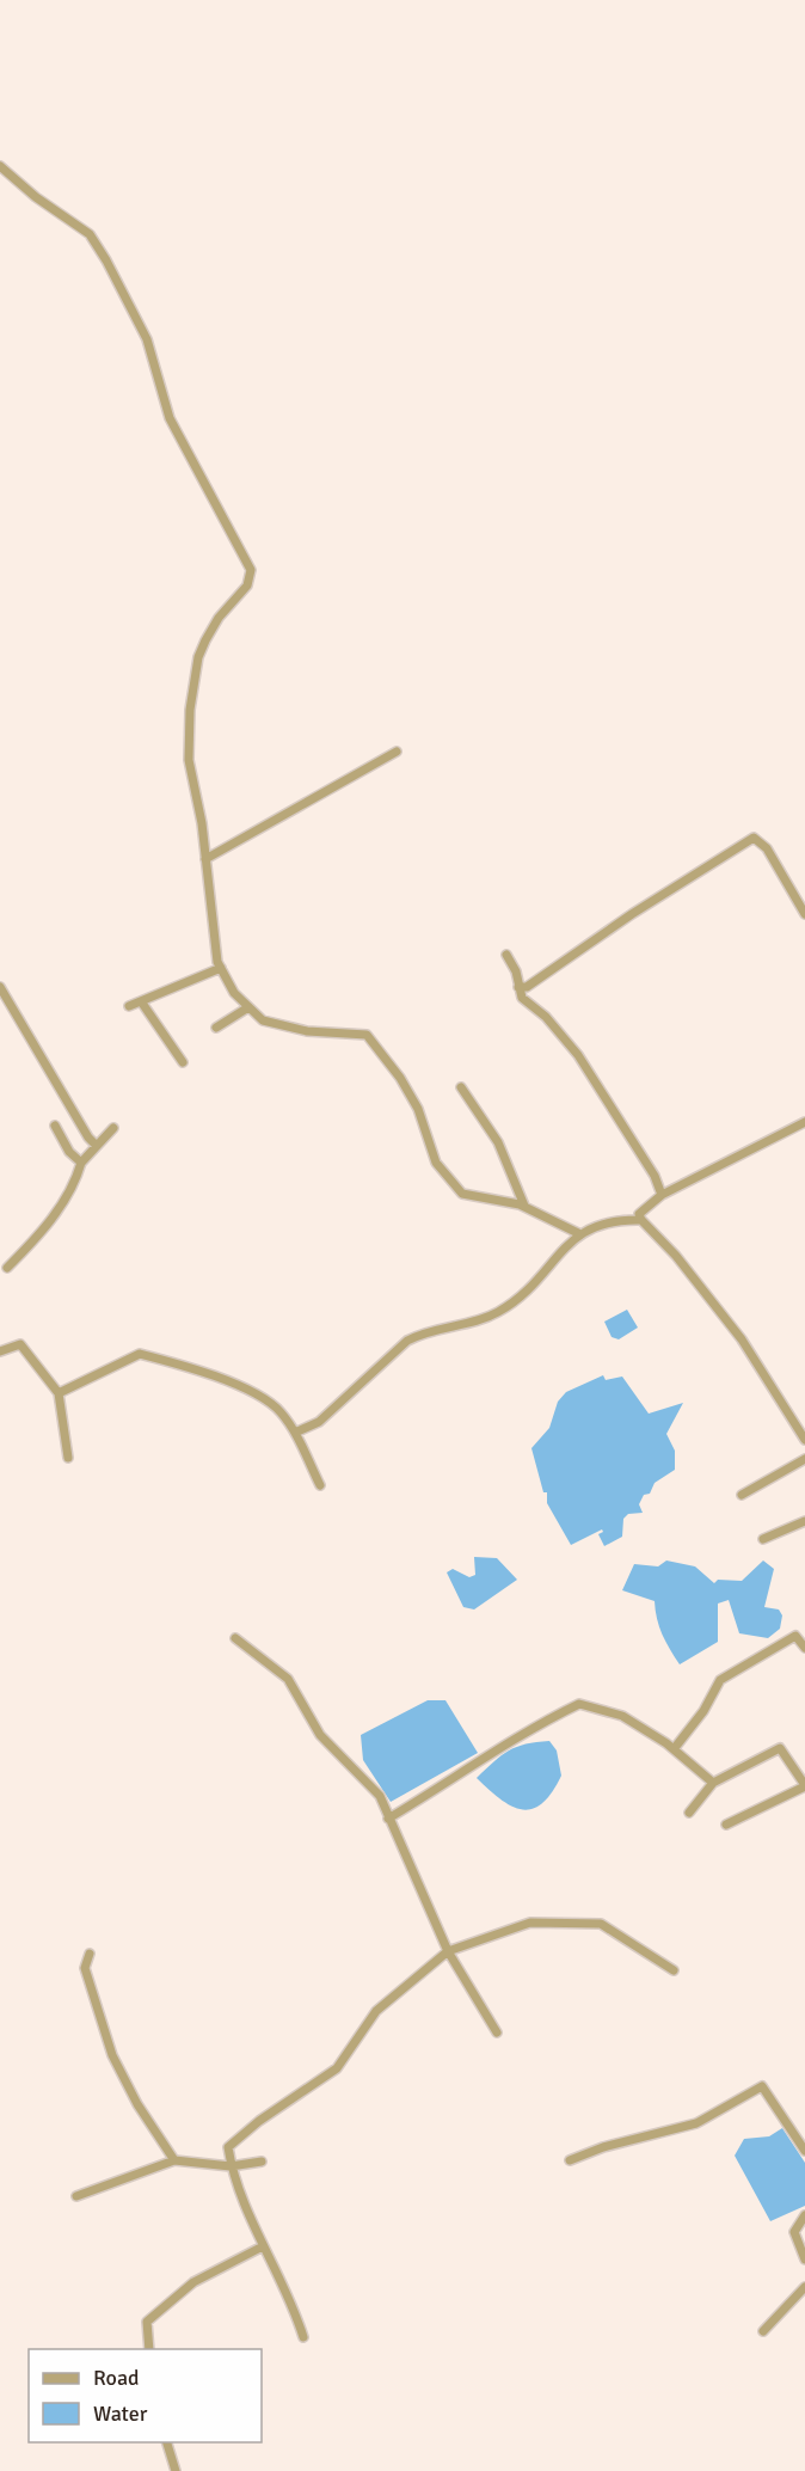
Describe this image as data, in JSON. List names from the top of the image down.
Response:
{
  "legend": ["Road", "Water"]
}
